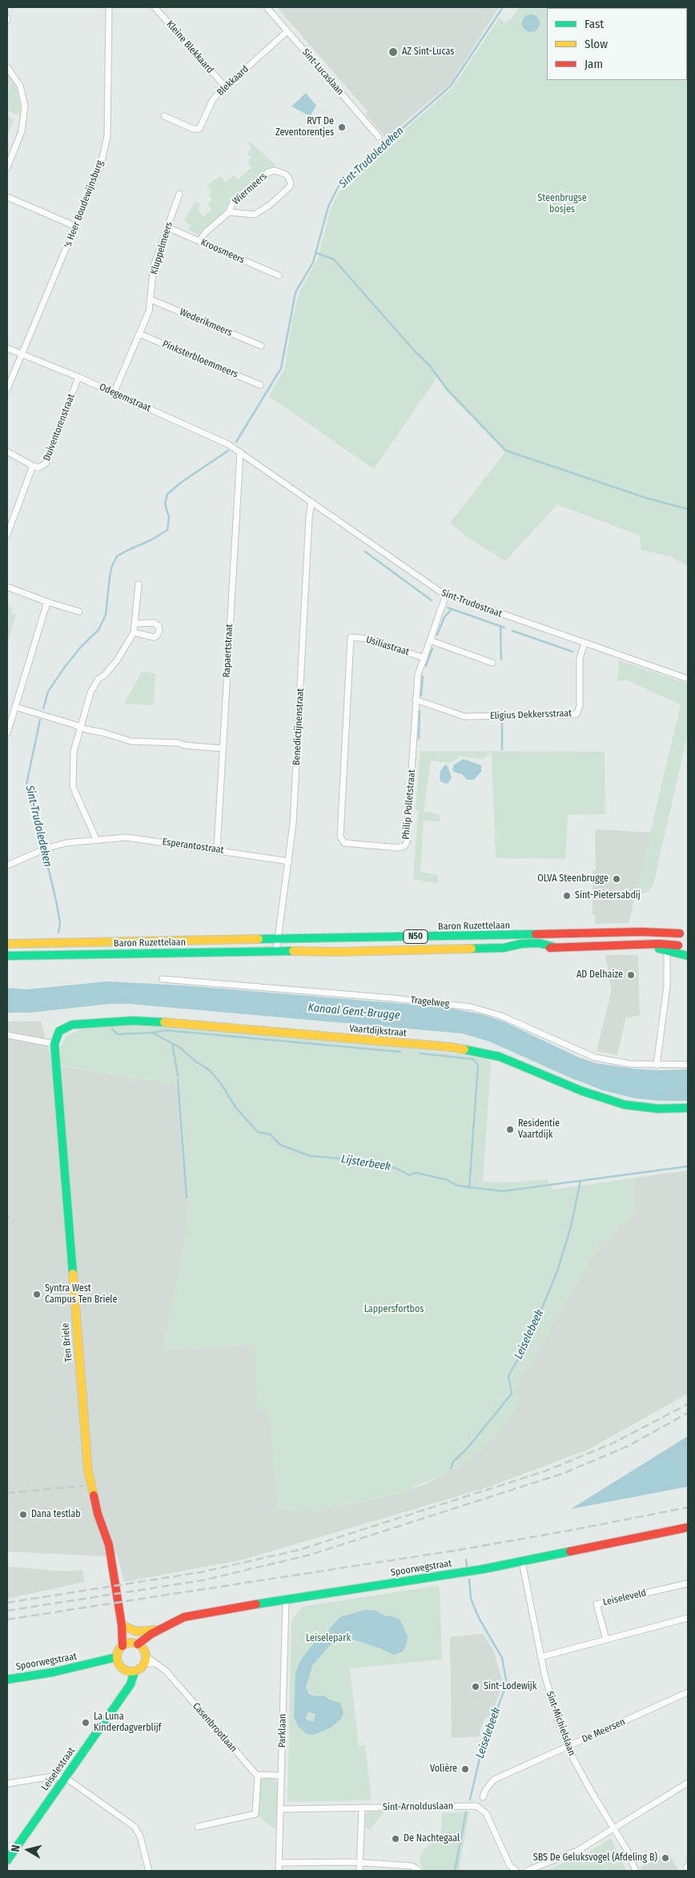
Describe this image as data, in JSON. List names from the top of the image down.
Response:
{
  "streets": {
    "street": [
      "Kleine Blekkaard",
      "Sint-Lucaslaan",
      "Blekkaard",
      "Wiermeers",
      "'s Heer Boudewijnsburg",
      "Kluppelmeers",
      "Kroosmeers",
      "Wederikmeers",
      "Pinksterbloemmeers",
      "Odegemstraat",
      "Duiventorenstraat",
      "Sint-Trudostraat",
      "Usiliastraat",
      "Rapaertstraat",
      "Eligius Dekkersstraat",
      "Benedictijnenstraat",
      "Philip Polletstraat",
      "Esperantostraat",
      "Baron Ruzettelaan",
      "N50",
      "Tragelweg",
      "Vaartdijkstraat",
      "Ten Briele",
      "Spoorwegstraat",
      "Leiseleveld",
      "Sint-Michielslaan",
      "Casenbrootlaan",
      "Parklaan",
      "De Meersen",
      "Leiselestraat",
      "Sint-Arnolduslaan"
    ]
  },
  "crossings": [
    ["Kleine Blekkaard", "Blekkaard"],
    ["Sint-Lucaslaan", "Blekkaard"],
    ["Wiermeers", "Kroosmeers"],
    ["'s Heer Boudewijnsburg", "Odegemstraat"],
    ["Kluppelmeers", "Kroosmeers"],
    ["Kluppelmeers", "Wederikmeers"],
    ["Kluppelmeers", "Pinksterbloemmeers"],
    ["Kluppelmeers", "Odegemstraat"],
    ["Odegemstraat", "Duiventorenstraat"],
    ["Odegemstraat", "Sint-Trudostraat"],
    ["Odegemstraat", "Rapaertstraat"],
    ["Sint-Trudostraat", "Rapaertstraat"],
    ["Sint-Trudostraat", "Eligius Dekkersstraat"],
    ["Sint-Trudostraat", "Benedictijnenstraat"],
    ["Sint-Trudostraat", "Philip Polletstraat"],
    ["Usiliastraat", "Philip Polletstraat"],
    ["Rapaertstraat", "Esperantostraat"],
    ["Eligius Dekkersstraat", "Philip Polletstraat"],
    ["Benedictijnenstraat", "Esperantostraat"],
    ["Benedictijnenstraat", "Baron Ruzettelaan"],
    ["Baron Ruzettelaan", "N50"],
    ["Vaartdijkstraat", "Ten Briele"],
    ["Ten Briele", "Spoorwegstraat"],
    ["Ten Briele", "Casenbrootlaan"],
    ["Spoorwegstraat", "Sint-Michielslaan"],
    ["Spoorwegstraat", "Casenbrootlaan"],
    ["Spoorwegstraat", "Parklaan"],
    ["Spoorwegstraat", "Leiselestraat"],
    ["Sint-Michielslaan", "De Meersen"],
    ["Parklaan", "Sint-Arnolduslaan"]
  ],
  "water": [
    "Sint-Trudoledeken",
    "Kanaal Gent-Brugge",
    "Lijsterbeek",
    "Leiselebeek"
  ],
  "parks": ["Steenbrugse bosjes", "Lappersfortbos", "Leiselepark"],
  "places": [
    "AZ Sint-Lucas",
    "RVT De Zeventorentjes",
    "OLVA Steenbrugge",
    "Sint-Pietersabdij",
    "AD Delhaize",
    "Residentie Vaartdijk",
    "Syntra West Campus Ten Briele",
    "Dana testlab",
    "Sint-Lodewijk",
    "La Luna Kinderdagverblijf",
    "Volière",
    "De Nachtegaal",
    "SBS De Geluksvogel (Afdeling B)"
  ],
  "legend": ["Fast", "Slow", "Jam"],
  "north": "left"
}
